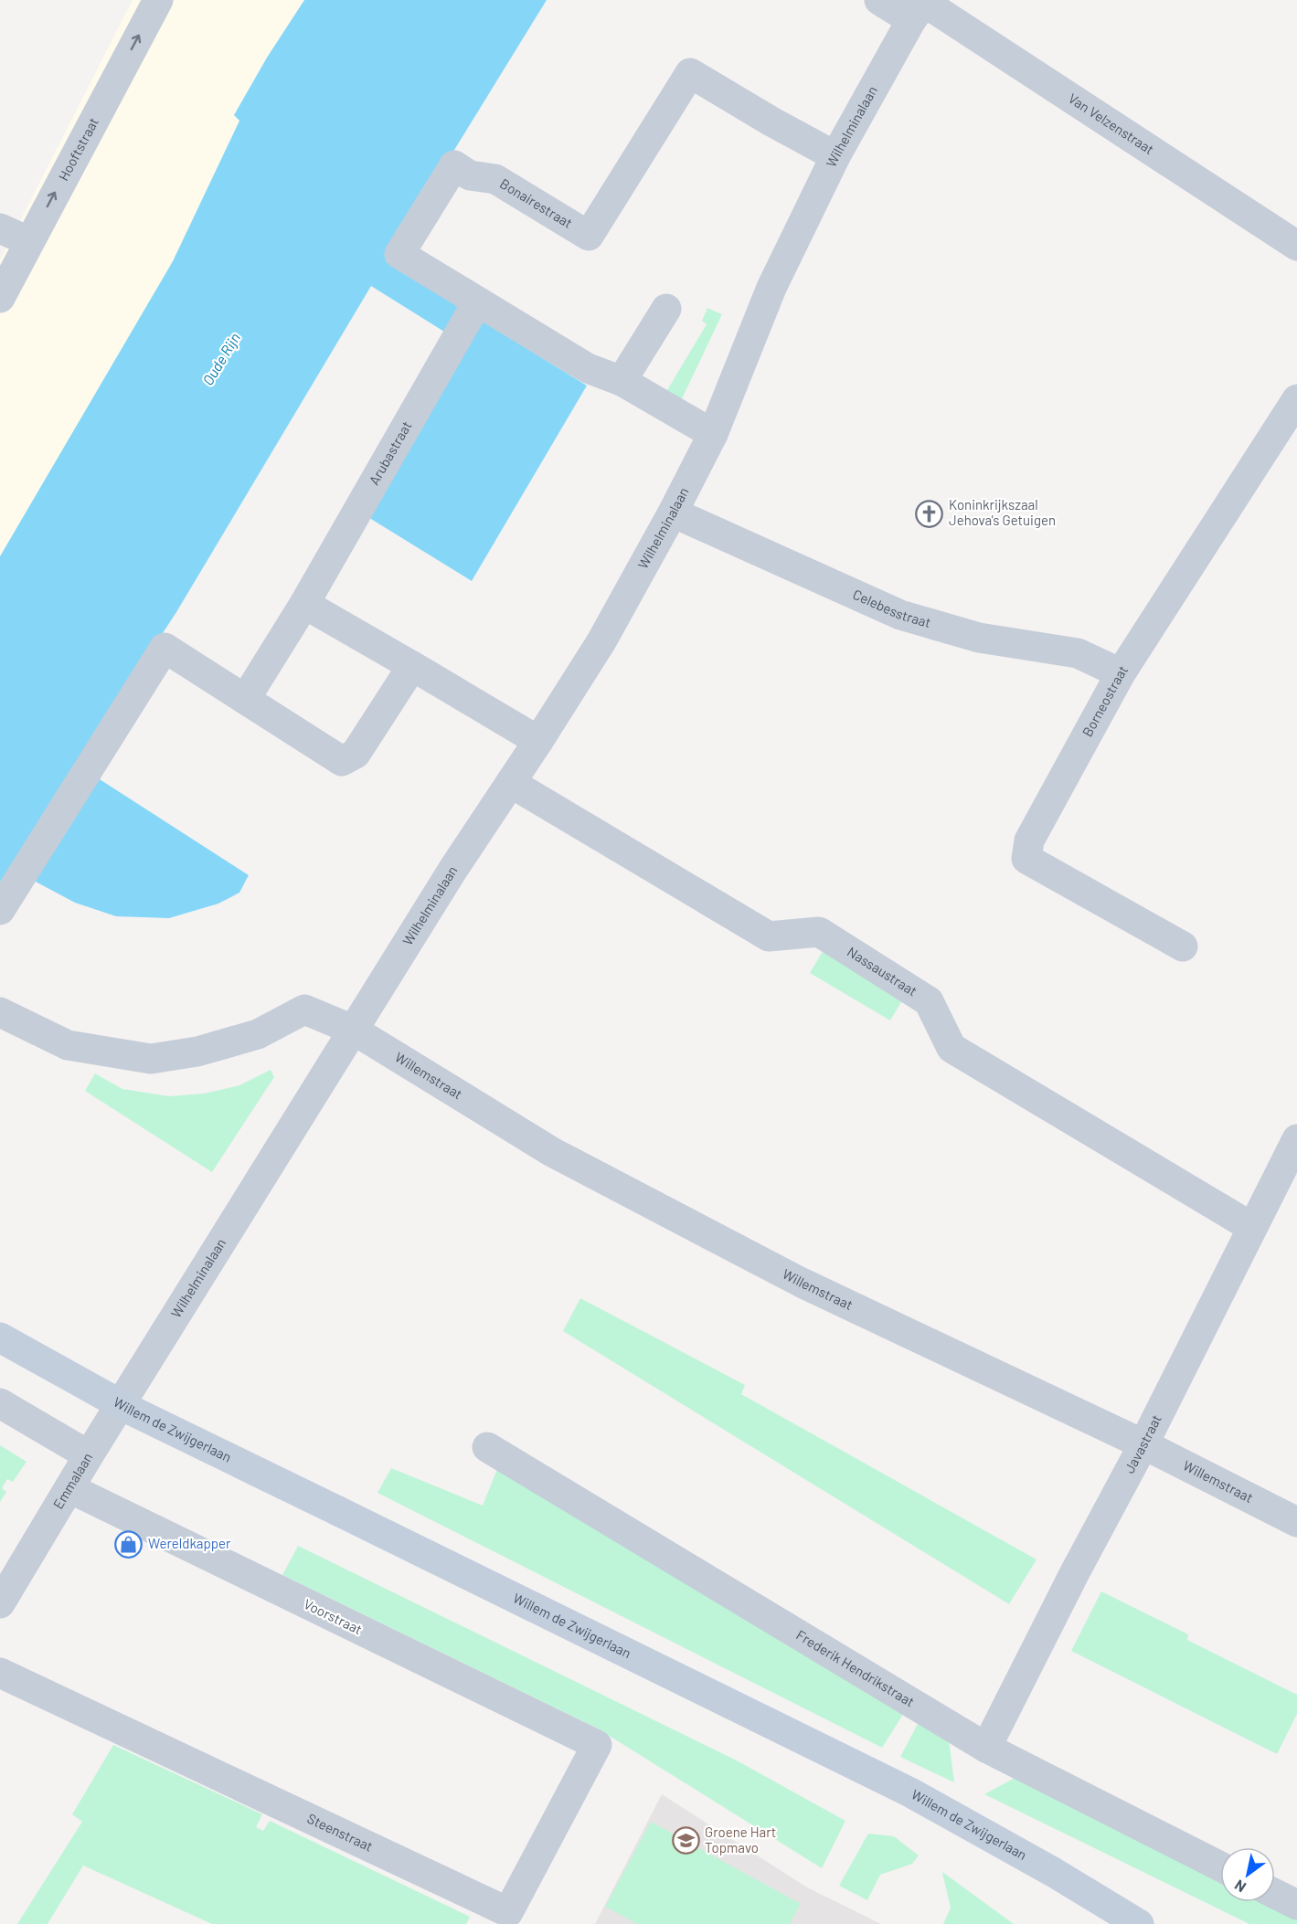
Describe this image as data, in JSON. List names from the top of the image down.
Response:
{
  "streets": {
    "street": [
      "Van Velzenstraat",
      "Wilhelminalaan",
      "Hooftstraat",
      "Bonairestraat",
      "Arubastraat",
      "Celebesstraat",
      "Borneostraat",
      "Nassaustraat",
      "Willemstraat",
      "Willem de Zwijgerlaan",
      "Javastraat",
      "Emmalaan",
      "Voorstraat",
      "Frederik Hendrikstraat",
      "Steenstraat"
    ]
  },
  "crossings": [
    ["Van Velzenstraat", "Wilhelminalaan"],
    ["Wilhelminalaan", "Bonairestraat"],
    ["Wilhelminalaan", "Celebesstraat"],
    ["Wilhelminalaan", "Nassaustraat"],
    ["Wilhelminalaan", "Willemstraat"],
    ["Wilhelminalaan", "Emmalaan"],
    ["Bonairestraat", "Arubastraat"],
    ["Celebesstraat", "Borneostraat"],
    ["Nassaustraat", "Javastraat"],
    ["Willemstraat", "Javastraat"],
    ["Javastraat", "Frederik Hendrikstraat"],
    ["Emmalaan", "Voorstraat"],
    ["Voorstraat", "Steenstraat"]
  ],
  "one_way": ["Hooftstraat"],
  "water": ["Oude Rijn"],
  "places": {
    "church": ["Koninkrijkszaal Jehova's Getuigen"],
    "shop": ["Wereldkapper"],
    "school or university": ["Groene Hart Topmavo"]
  },
  "north": "bottom left"
}
